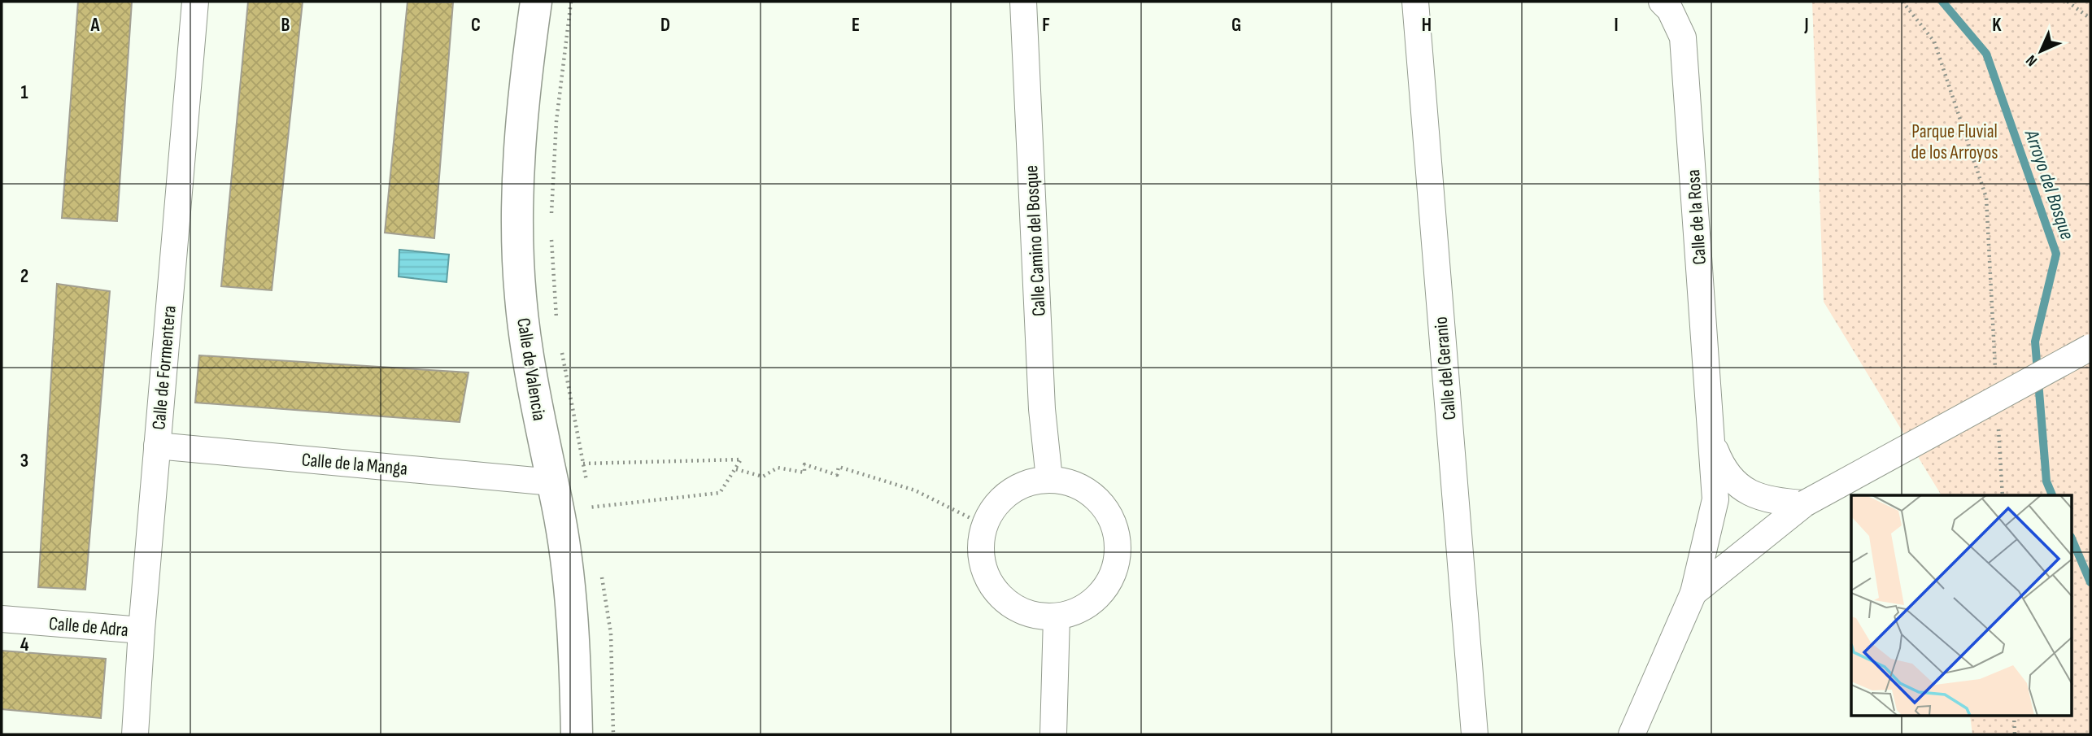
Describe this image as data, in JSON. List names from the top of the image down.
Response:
{
  "streets": {
    "street": [
      "Calle de la Rosa",
      "Calle Camino del Bosque",
      "Calle de Formentera",
      "Calle del Geranio",
      "Calle de Valencia",
      "Calle de la Manga",
      "Calle de Adra"
    ]
  },
  "crossings": [
    ["Calle de Formentera", "Calle de la Manga"],
    ["Calle de Formentera", "Calle de Adra"],
    ["Calle de Valencia", "Calle de la Manga"]
  ],
  "water": ["Arroyo del Bosque"],
  "parks": ["Parque Fluvial de los Arroyos"],
  "north": "bottom left",
  "grid": {
    "columns": [
      "A",
      "B",
      "C",
      "D",
      "E",
      "F",
      "G",
      "H",
      "I",
      "J",
      "K"
    ],
    "rows": [
      "1",
      "2",
      "3",
      "4"
    ]
  }
}
